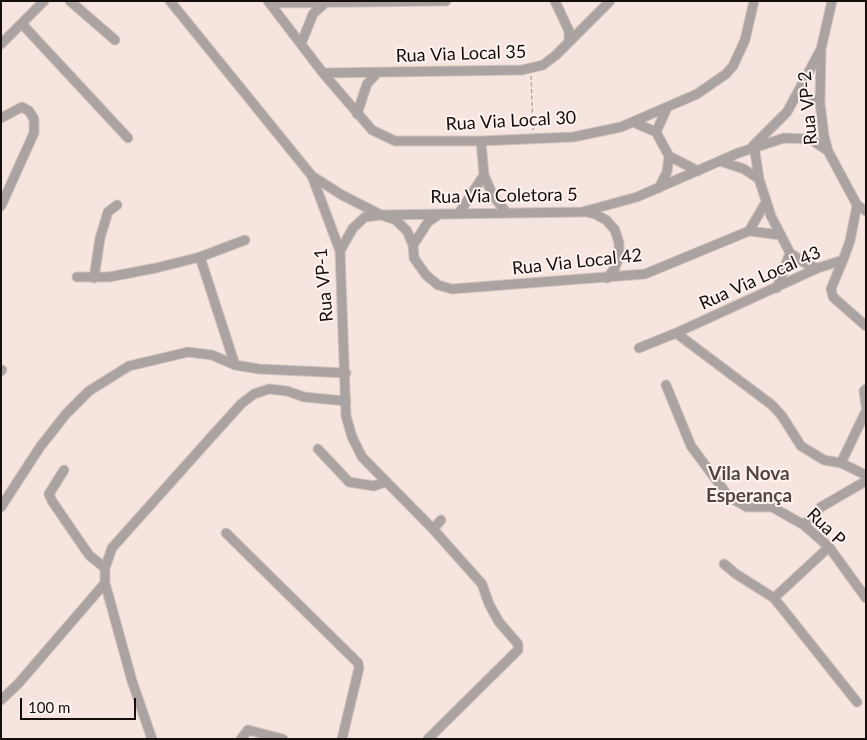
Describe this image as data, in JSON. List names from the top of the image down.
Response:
{
  "streets": {
    "street": [
      "Rua Via Local 35",
      "Rua VP-2",
      "Rua Via Local 30",
      "Rua Via Coletora 5",
      "Rua Via Local 42",
      "Rua Via Local 43",
      "Rua VP-1",
      "Rua P"
    ]
  },
  "crossings": [
    ["Rua Via Local 35", "Rua Via Local 30"],
    ["Rua VP-2", "Rua Via Local 43"],
    ["Rua Via Coletora 5", "Rua VP-1"]
  ],
  "districts": ["Vila Nova Esperança"],
  "scale_bar": "100 m"
}
